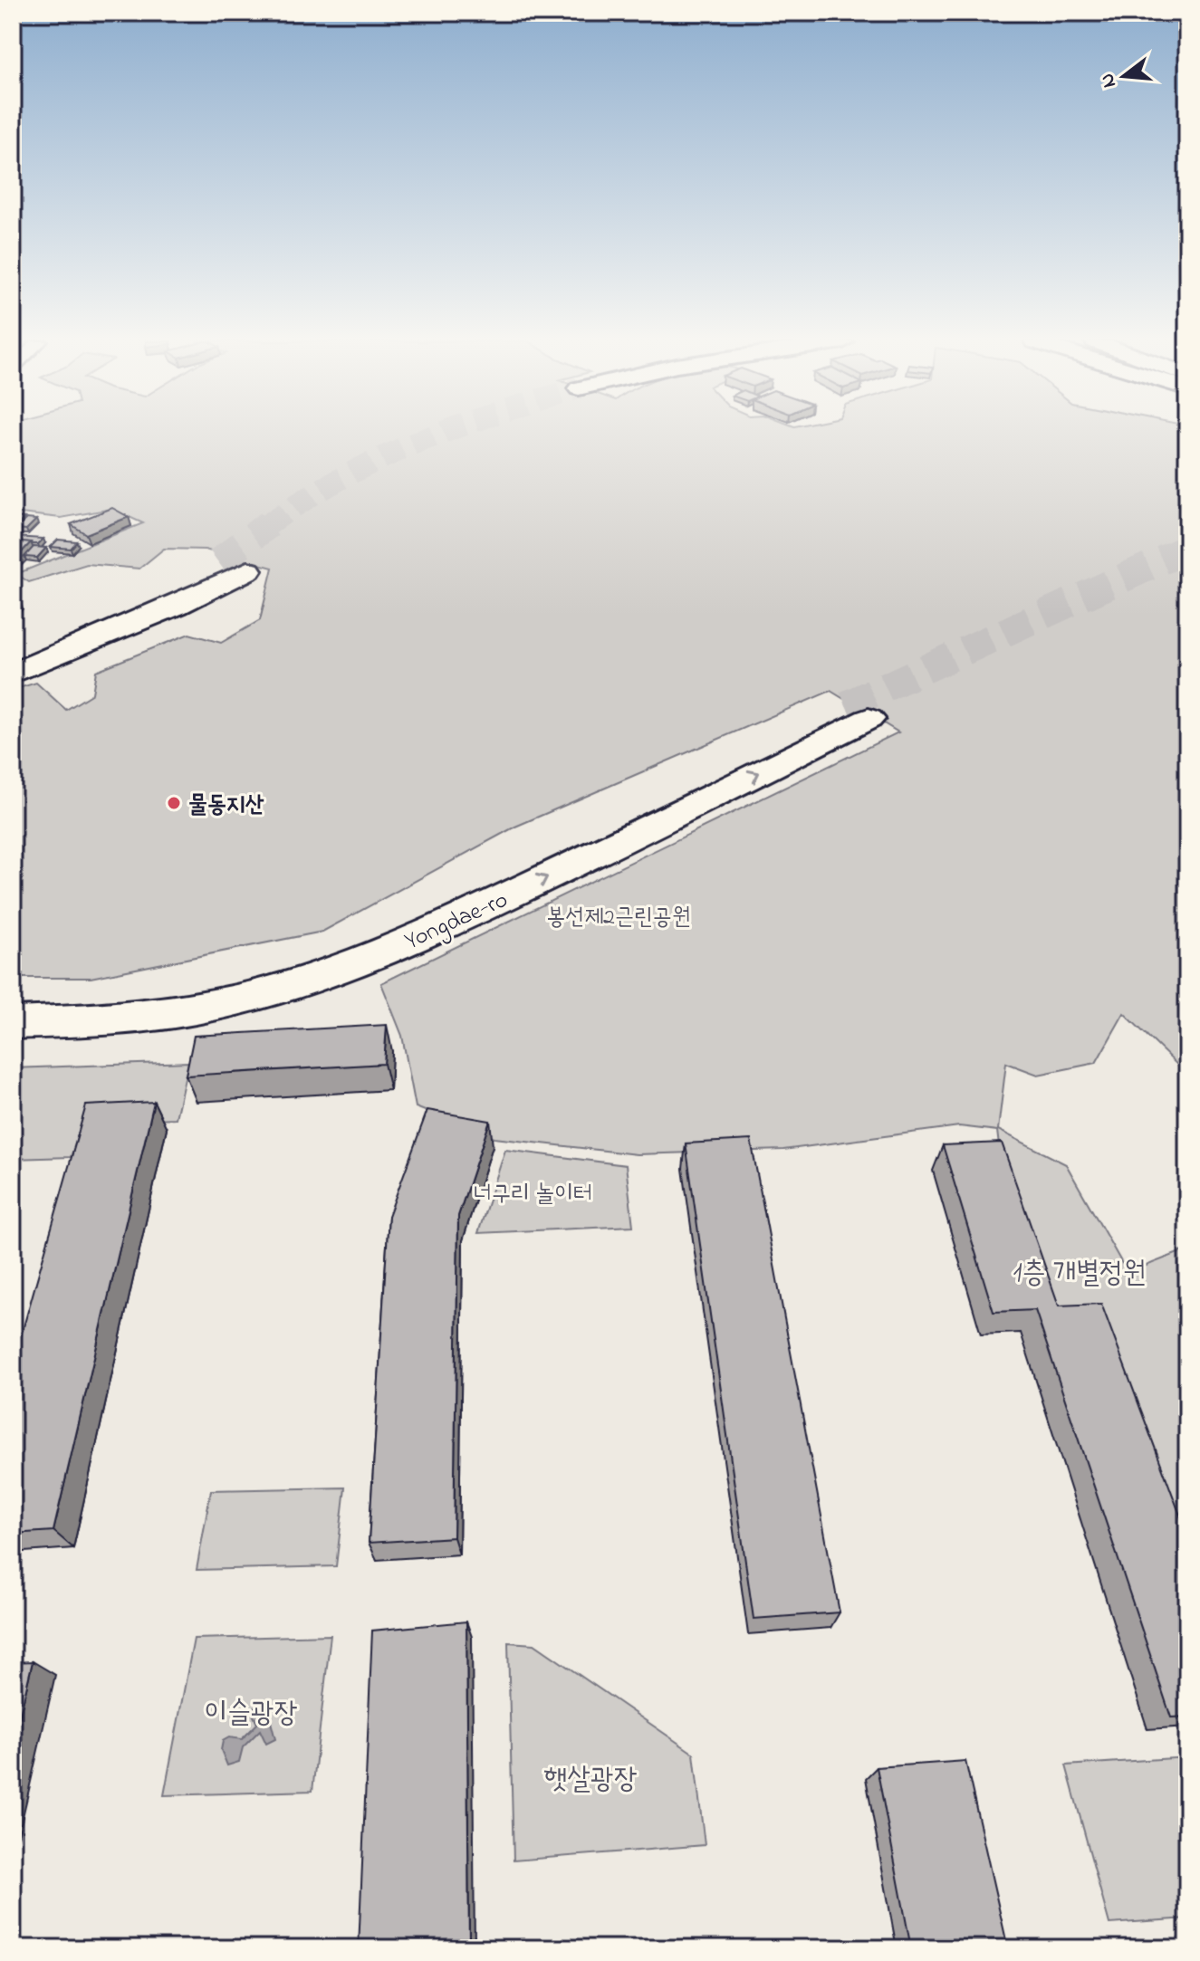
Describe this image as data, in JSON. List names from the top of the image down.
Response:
{
  "streets": {
    "main road": ["Yongdae-ro"]
  },
  "parks": [
    "봉선제2근린공원",
    "너구리 놀이터",
    "1층 개별정원",
    "이슬광장",
    "햇살광장"
  ],
  "places": ["물동지산"],
  "north": "left"
}
